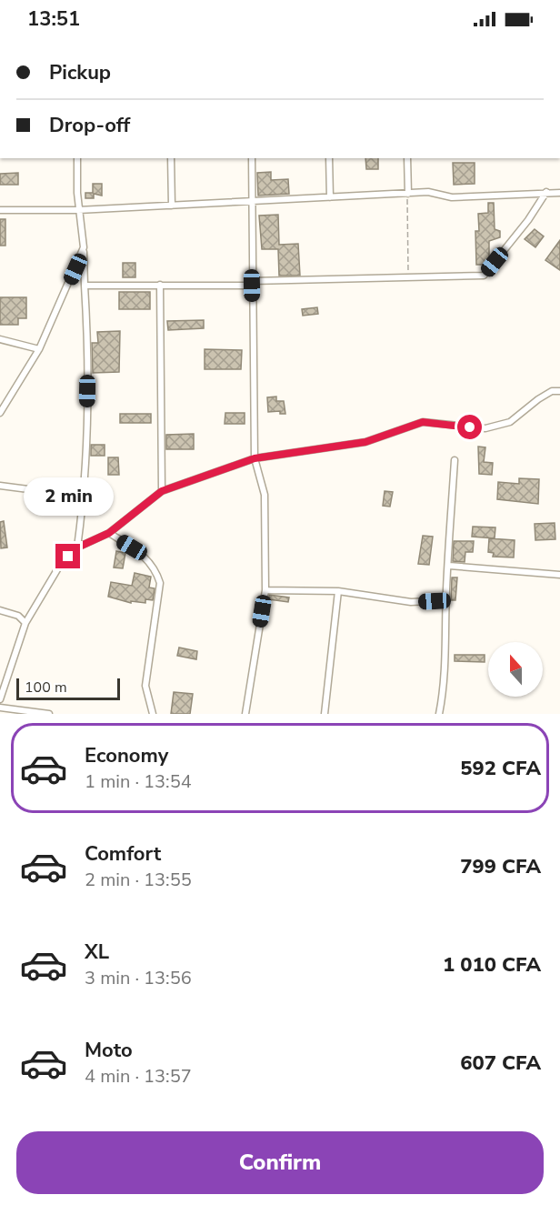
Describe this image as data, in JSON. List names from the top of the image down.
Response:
{
  "scale_bar": "100 m",
  "north": "top",
  "page": {
    "status": "13:51",
    "banner": ["Pickup", "Drop-off"],
    "bubble": "2 min",
    "scale": "100 m",
    "list": [
      {
        "name": "Economy",
        "note": "1 min · 13:54",
        "value": "592 CFA"
      },
      {
        "name": "Comfort",
        "note": "2 min · 13:55",
        "value": "799 CFA"
      },
      {
        "name": "XL",
        "note": "3 min · 13:56",
        "value": "1 010 CFA"
      },
      {
        "name": "Moto",
        "note": "4 min · 13:57",
        "value": "607 CFA"
      }
    ],
    "buttons": "Confirm"
  }
}
